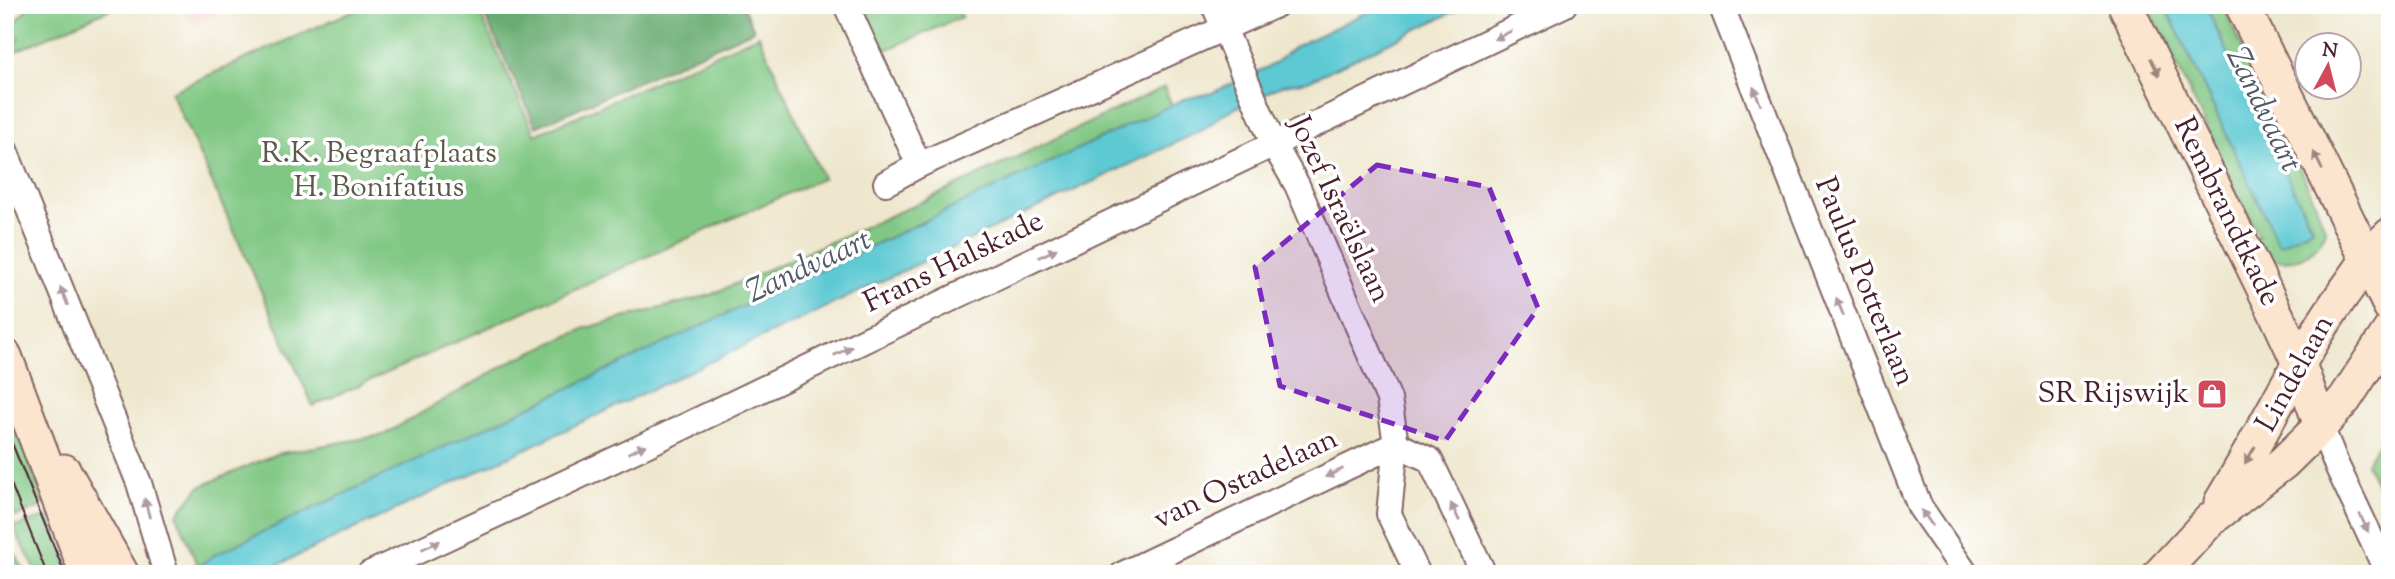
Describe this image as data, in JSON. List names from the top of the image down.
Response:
{
  "streets": {
    "main road": ["Rembrandtkade", "Lindelaan"],
    "street": [
      "Jozef Israëlslaan",
      "Frans Halskade",
      "Paulus Potterlaan",
      "van Ostadelaan"
    ]
  },
  "crossings": [
    ["Jozef Israëlslaan", "Frans Halskade"],
    ["Jozef Israëlslaan", "van Ostadelaan"],
    ["Rembrandtkade", "Lindelaan"]
  ],
  "one_way": ["Paulus Potterlaan", "van Ostadelaan"],
  "water": ["Zandvaart"],
  "parks": ["R.K. Begraafplaats H. Bonifatius"],
  "places": {
    "shop": ["SR Rijswijk"]
  },
  "north": "top"
}
